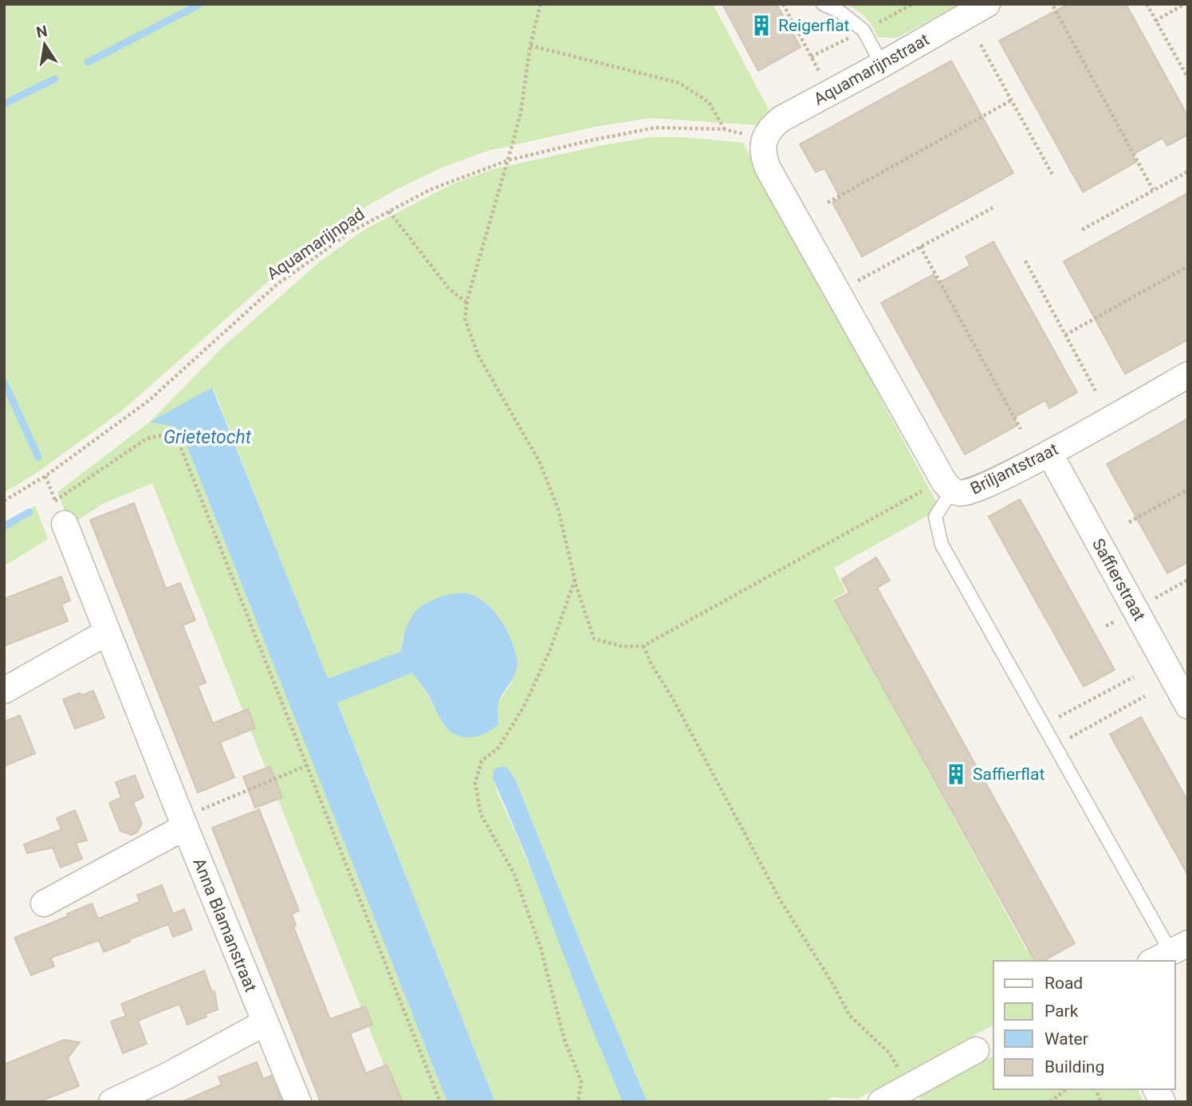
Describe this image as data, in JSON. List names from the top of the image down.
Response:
{
  "streets": {
    "street": [
      "Aquamarijnstraat",
      "Briljantstraat",
      "Saffierstraat",
      "Anna Blamanstraat"
    ],
    "path": ["Aquamarijnpad"]
  },
  "crossings": [
    ["Aquamarijnstraat", "Aquamarijnpad"],
    ["Aquamarijnstraat", "Briljantstraat"],
    ["Aquamarijnpad", "Briljantstraat"],
    ["Briljantstraat", "Saffierstraat"]
  ],
  "water": ["Grietetocht"],
  "places": {
    "building": ["Reigerflat", "Saffierflat"]
  },
  "legend": [
    "Road",
    "Park",
    "Water",
    "Building"
  ],
  "north": "top"
}
